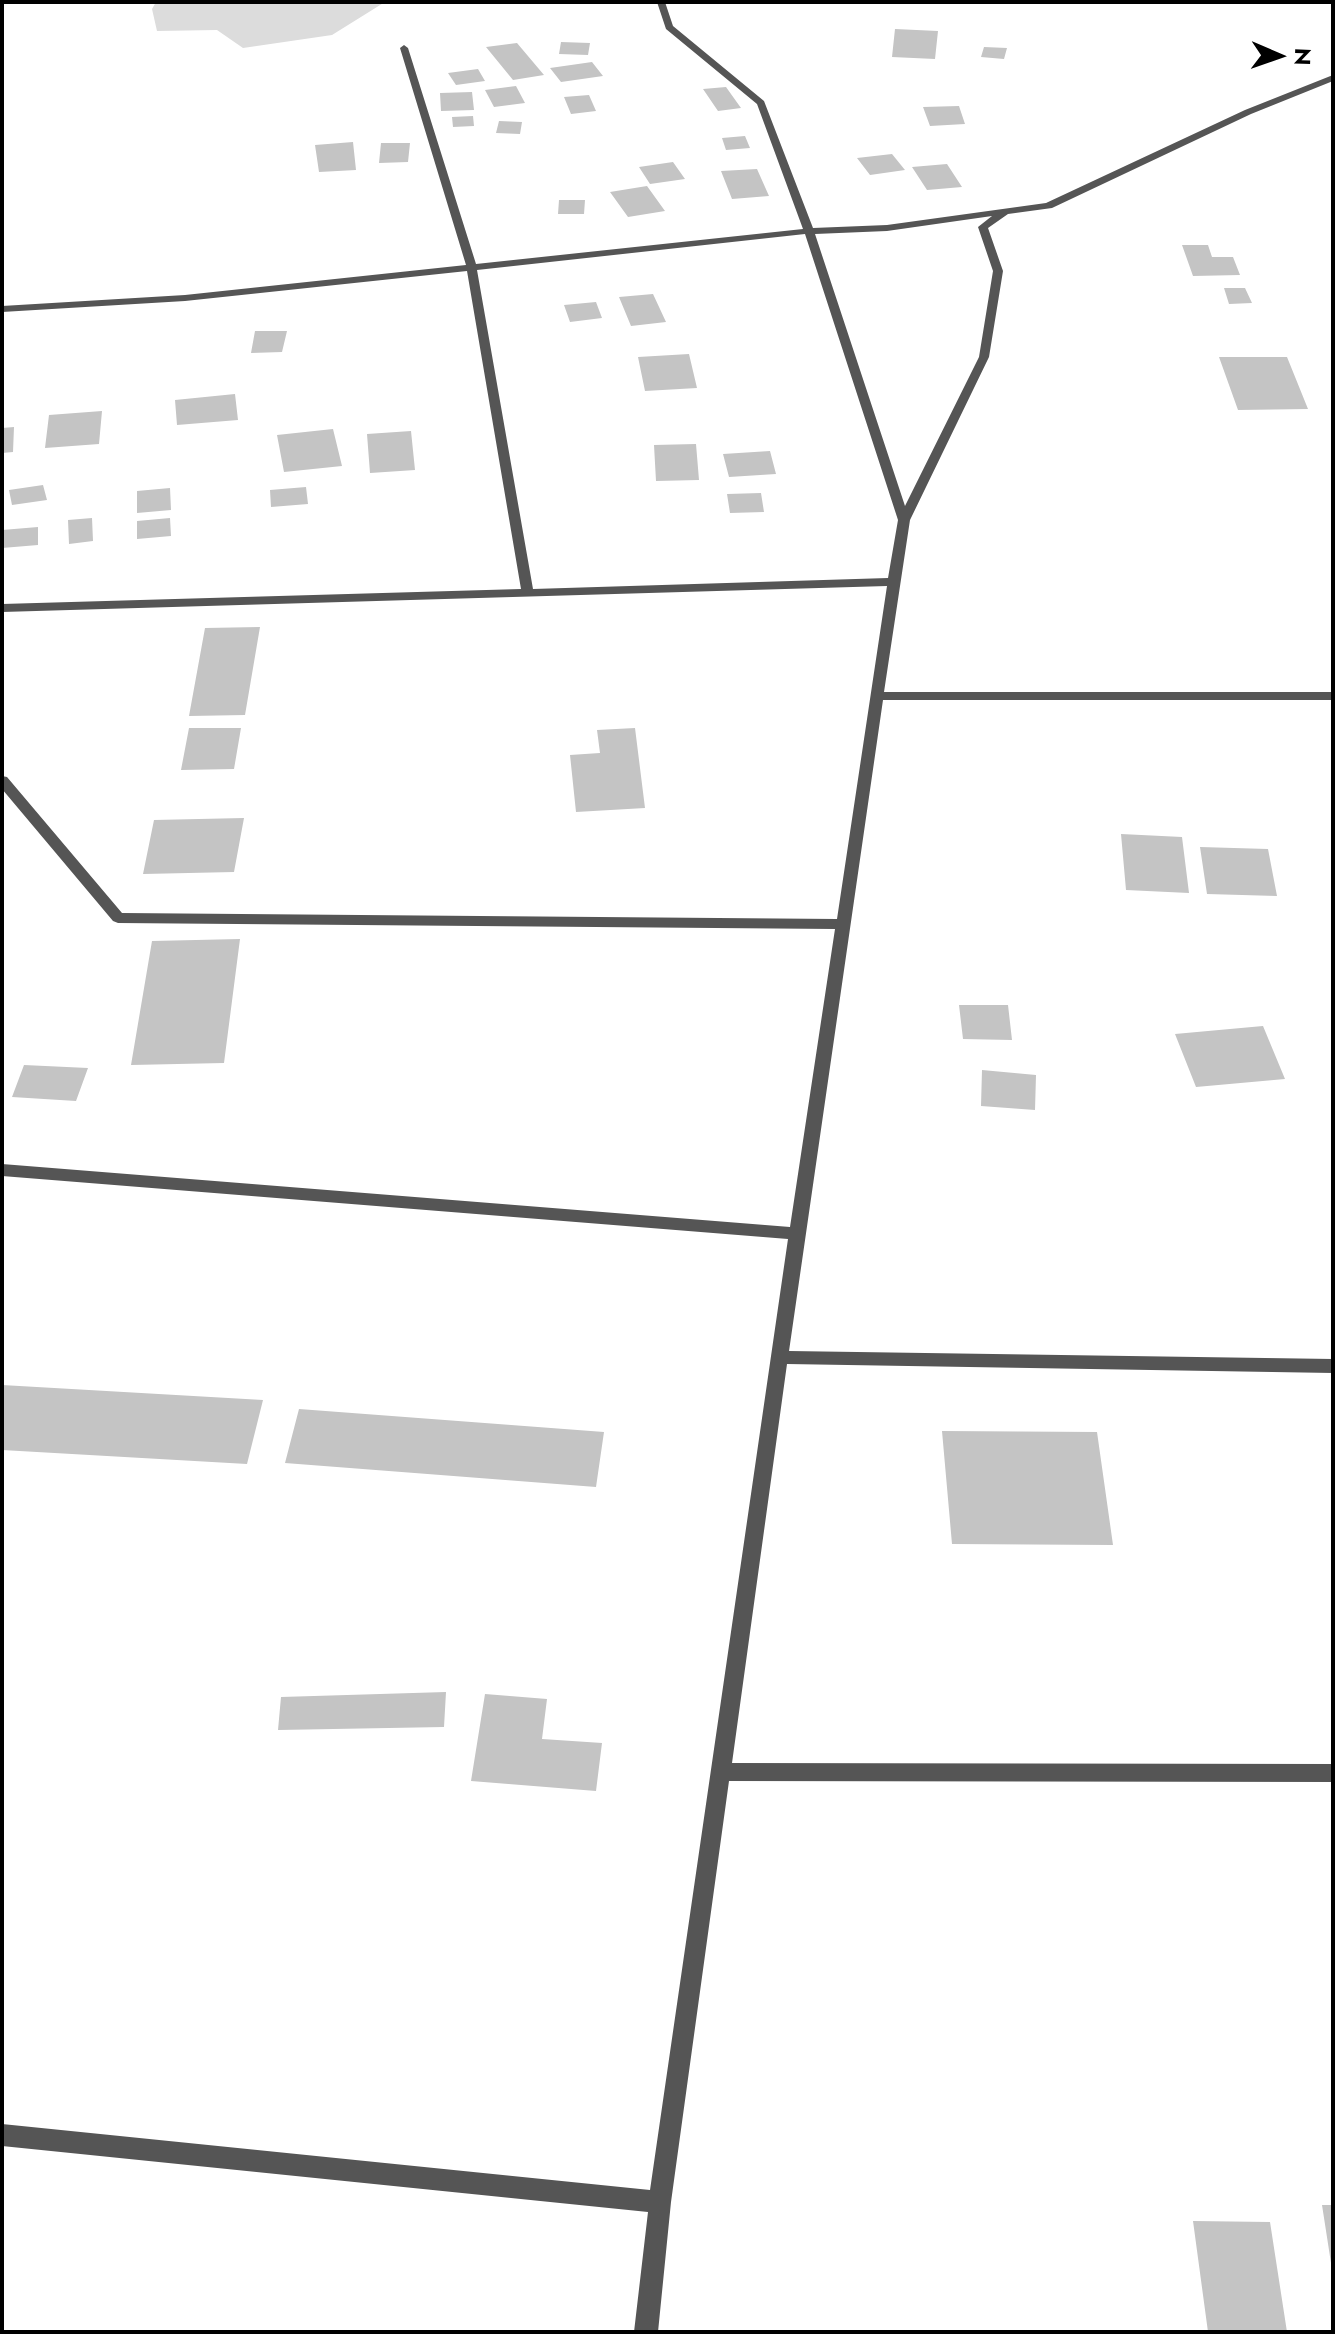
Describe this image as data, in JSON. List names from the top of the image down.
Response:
{
  "north": "right"
}
